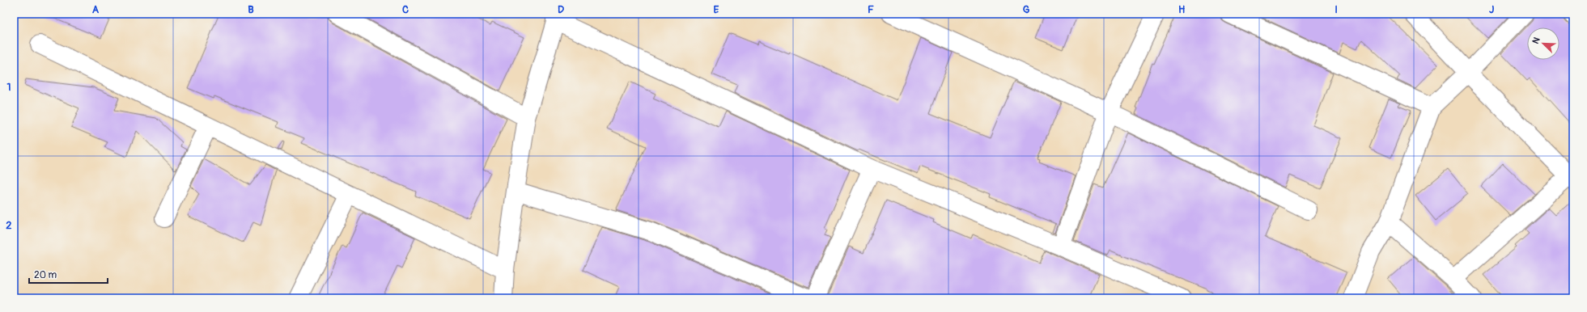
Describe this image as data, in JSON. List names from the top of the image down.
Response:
{
  "scale_bar": "20 m",
  "north": "top left",
  "grid": {
    "columns": [
      "A",
      "B",
      "C",
      "D",
      "E",
      "F",
      "G",
      "H",
      "I",
      "J"
    ],
    "rows": ["1", "2"]
  }
}
